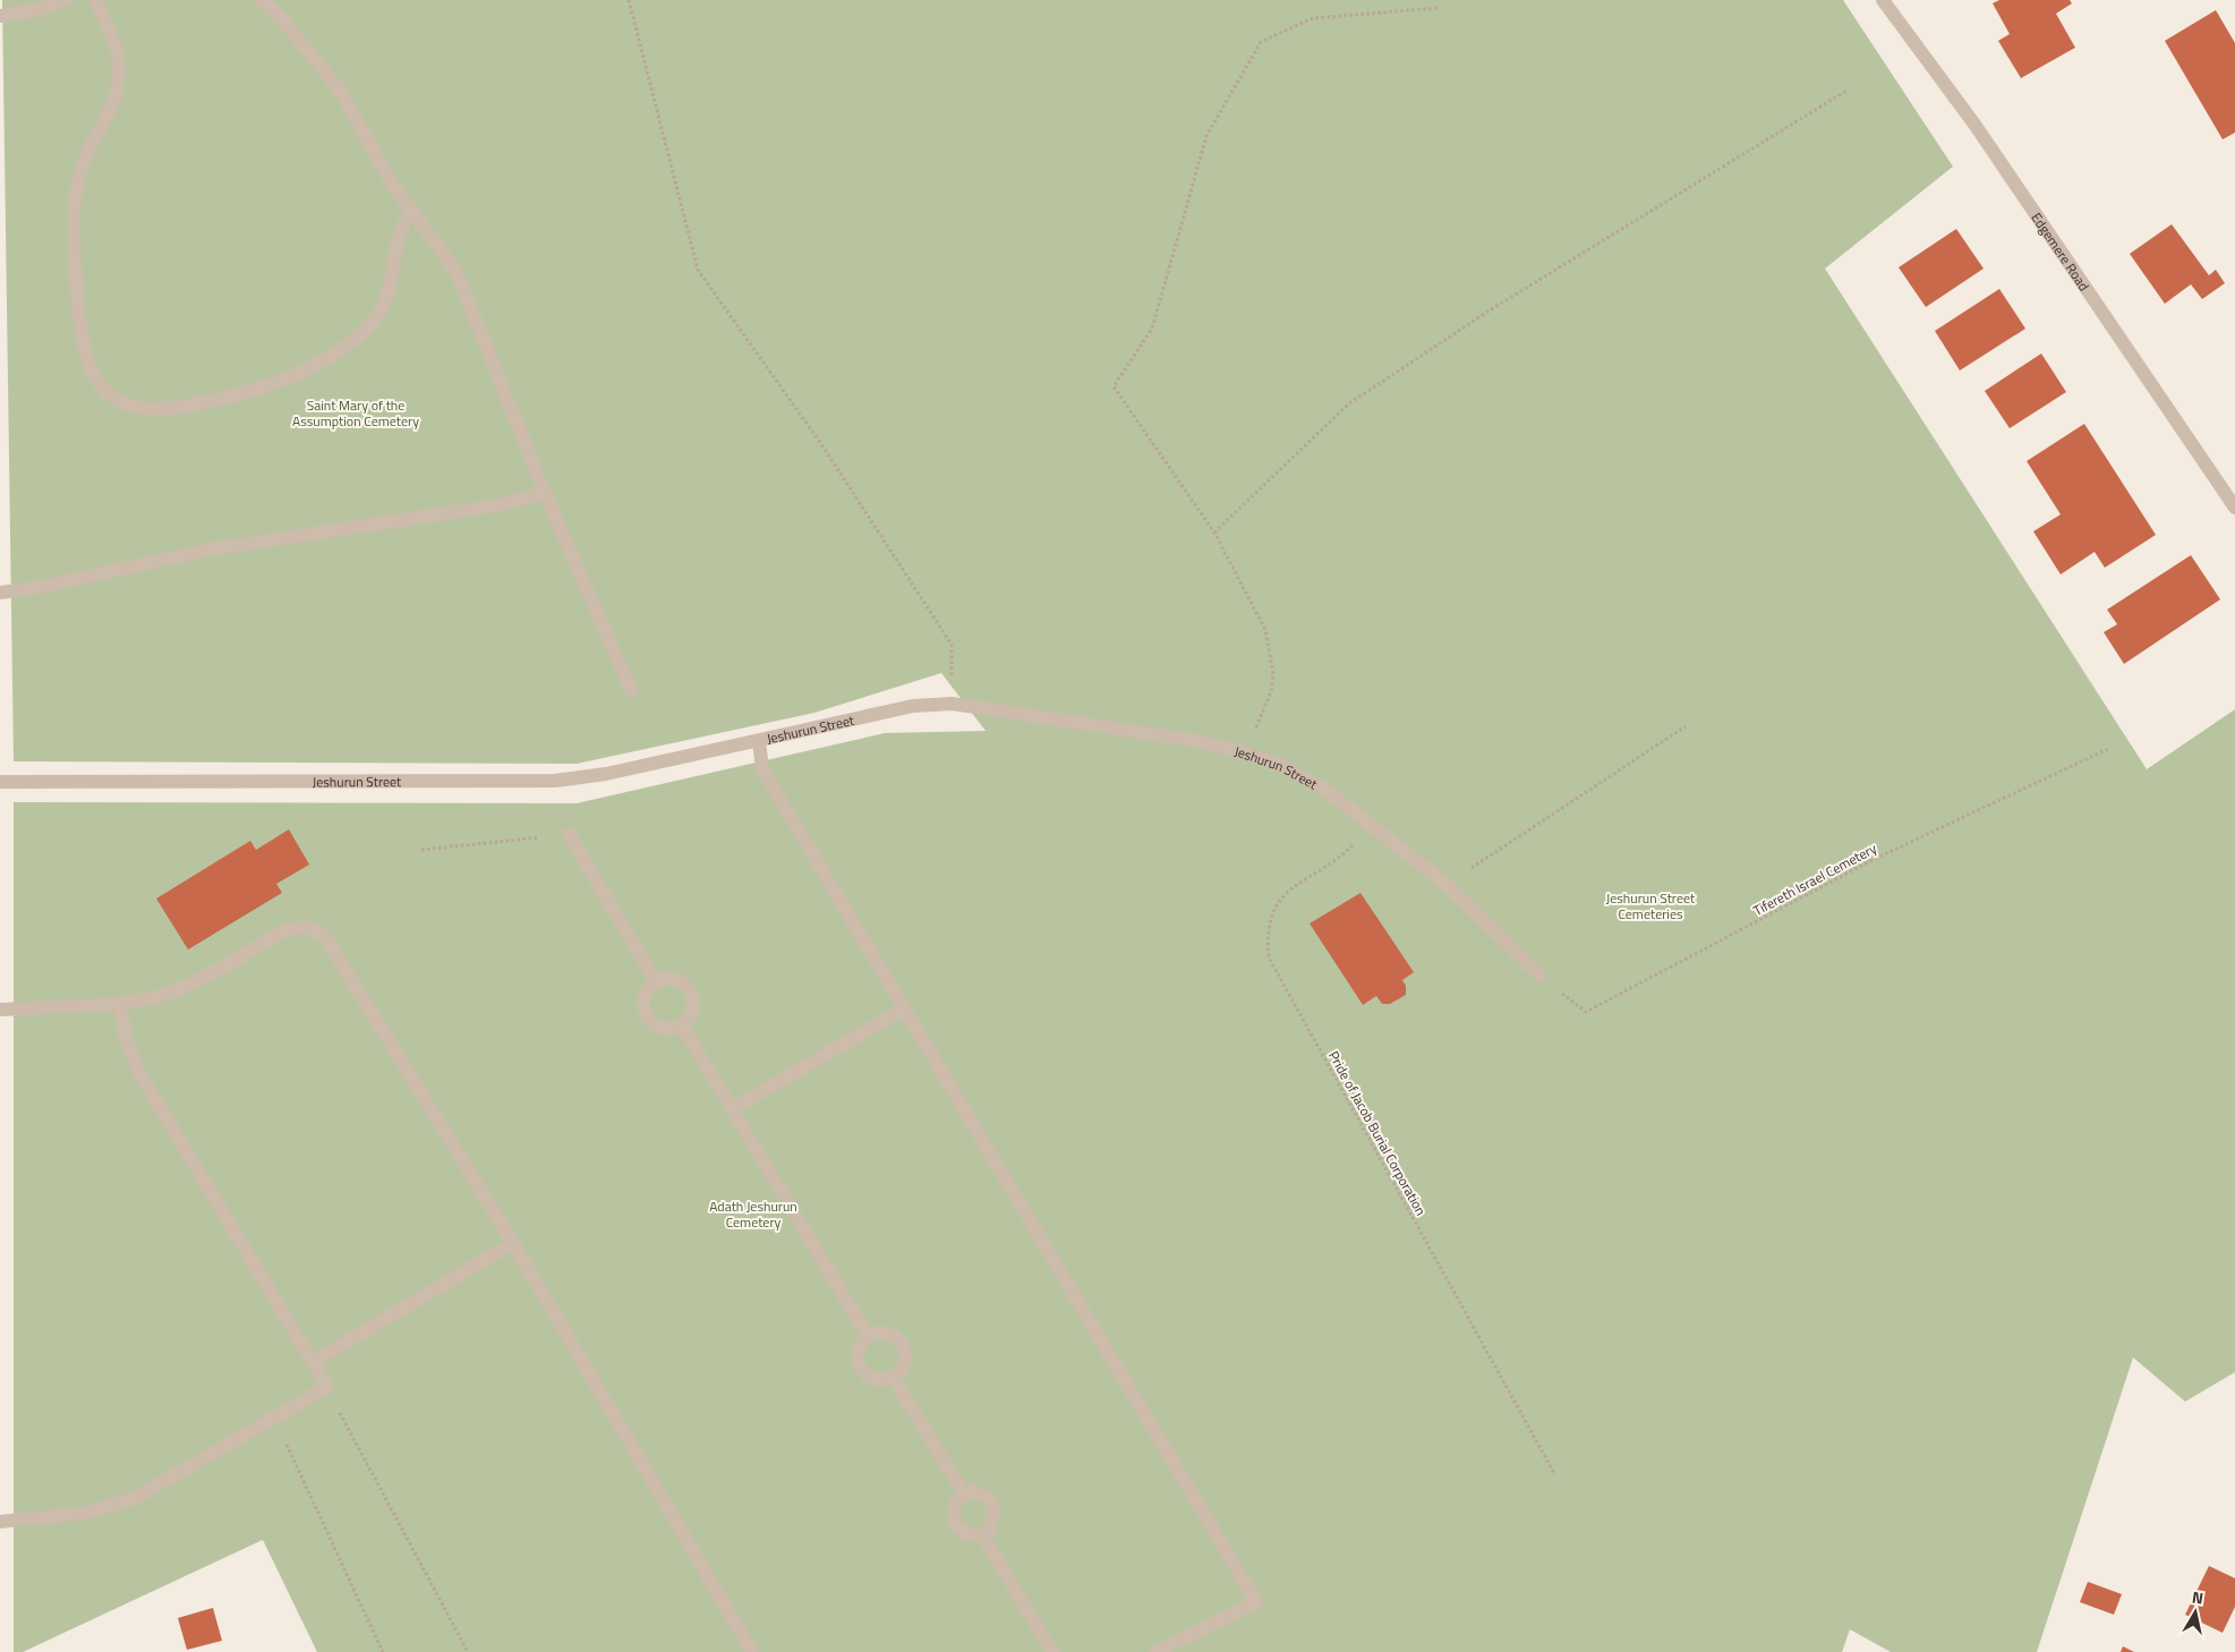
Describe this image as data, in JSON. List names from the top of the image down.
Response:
{
  "streets": {
    "street": ["Edgemere Road", "Jeshurun Street"],
    "path": ["Tifereth Israel Cemetery", "Pride of Jacob Burial Corporation"]
  },
  "crossings": [
    ["Jeshurun Street", "Tifereth Israel Cemetery"],
    ["Jeshurun Street", "Pride of Jacob Burial Corporation"]
  ],
  "parks": ["Saint Mary of the Assumption Cemetery", "Jeshurun Street Cemeteries", "Adath Jeshurun Cemetery"],
  "north": "top"
}
